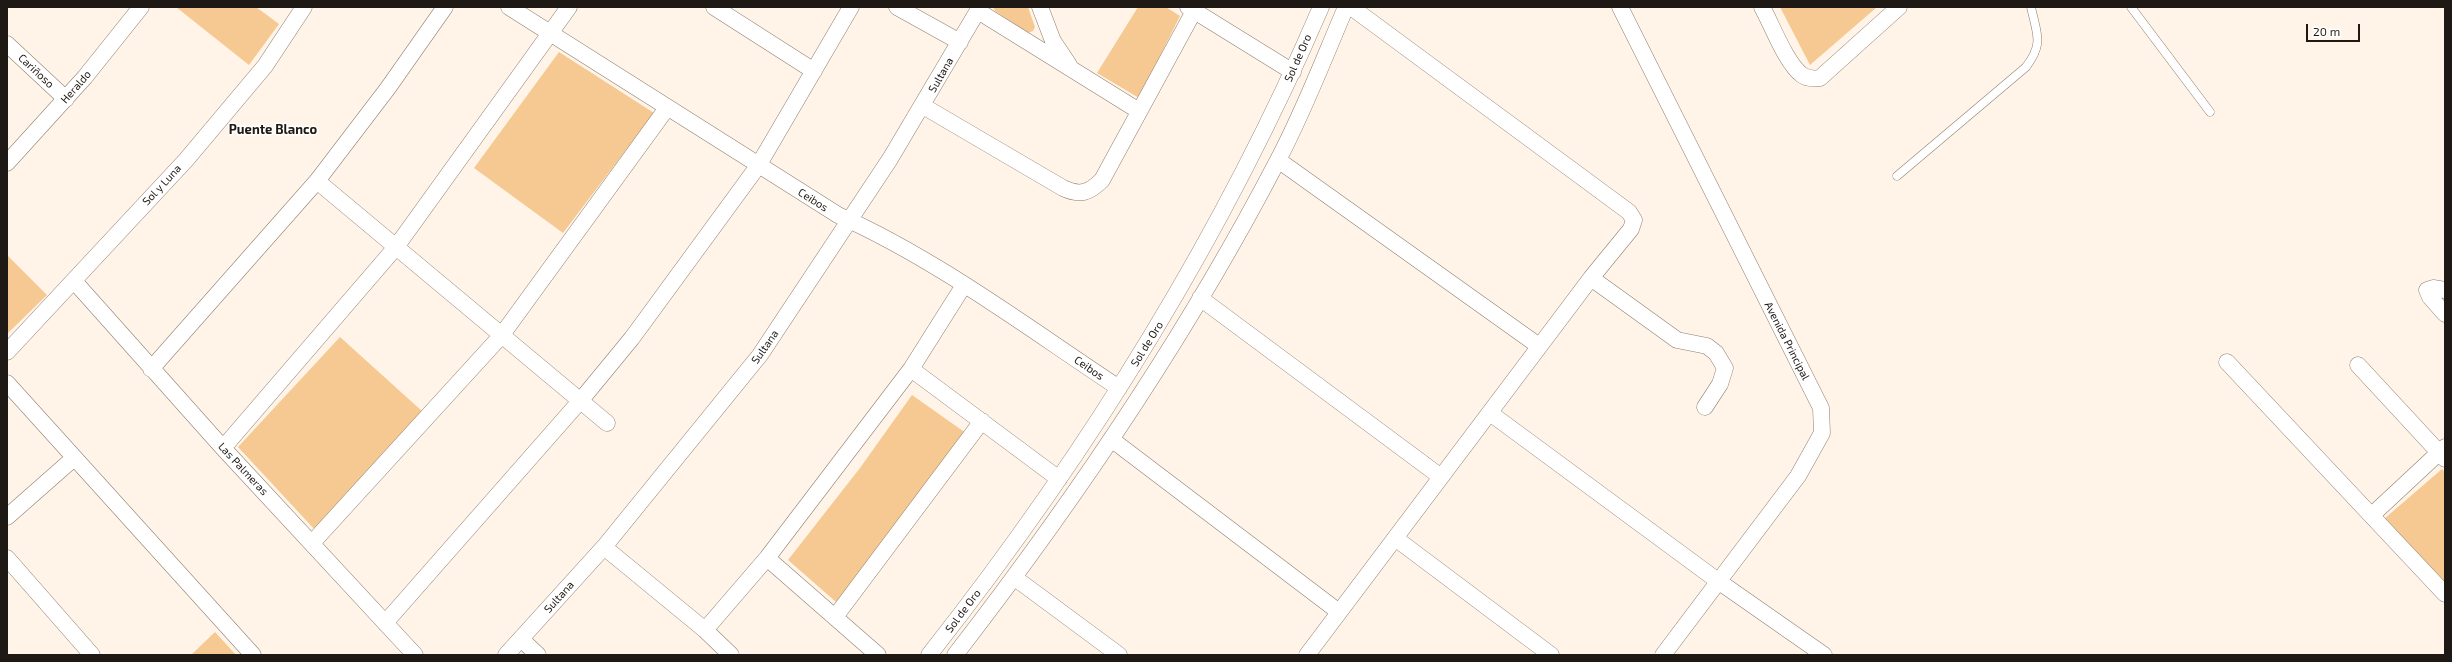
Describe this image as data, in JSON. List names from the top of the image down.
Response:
{
  "streets": {
    "street": [
      "Sol de Oro",
      "Cariñoso",
      "Sultana",
      "Heraldo",
      "Sol y Luna",
      "Ceibos",
      "Avenida Principal",
      "Las Palmeras"
    ]
  },
  "crossings": [
    ["Sol de Oro", "Ceibos"],
    ["Cariñoso", "Heraldo"],
    ["Sultana", "Ceibos"],
    ["Sol y Luna", "Las Palmeras"]
  ],
  "districts": ["Puente Blanco"],
  "scale_bar": "20 m"
}
